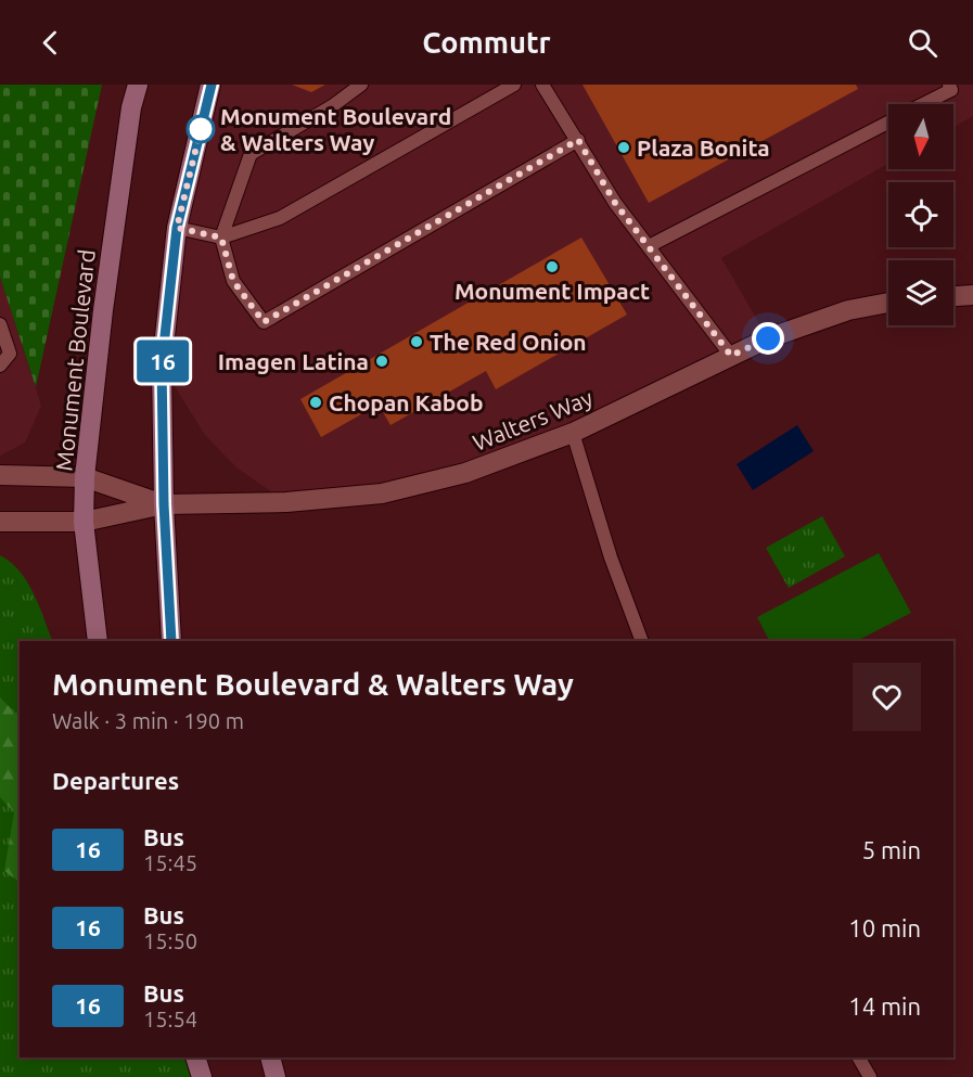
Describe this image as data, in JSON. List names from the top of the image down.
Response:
{
  "streets": {
    "main road": ["Monument Boulevard"],
    "street": ["Walters Way"]
  },
  "places": [
    "Monument Boulevard & Walters Way",
    "Plaza Bonita",
    "Monument Impact",
    "The Red Onion",
    "Imagen Latina",
    "Chopan Kabob"
  ],
  "lines": ["bus line 16"],
  "north": "bottom",
  "page": {
    "header": "Commutr",
    "on_map": "16",
    "heading": [
      ["Monument Boulevard & Walters Way", "Walk · 3 min · 190 m"],
      "Departures"
    ],
    "list": [
      {
        "mark": "16",
        "name": "Bus",
        "note": "15:45",
        "value": "5 min"
      },
      {
        "mark": "16",
        "name": "Bus",
        "note": "15:50",
        "value": "10 min"
      },
      {
        "mark": "16",
        "name": "Bus",
        "note": "15:54",
        "value": "14 min"
      }
    ]
  }
}
